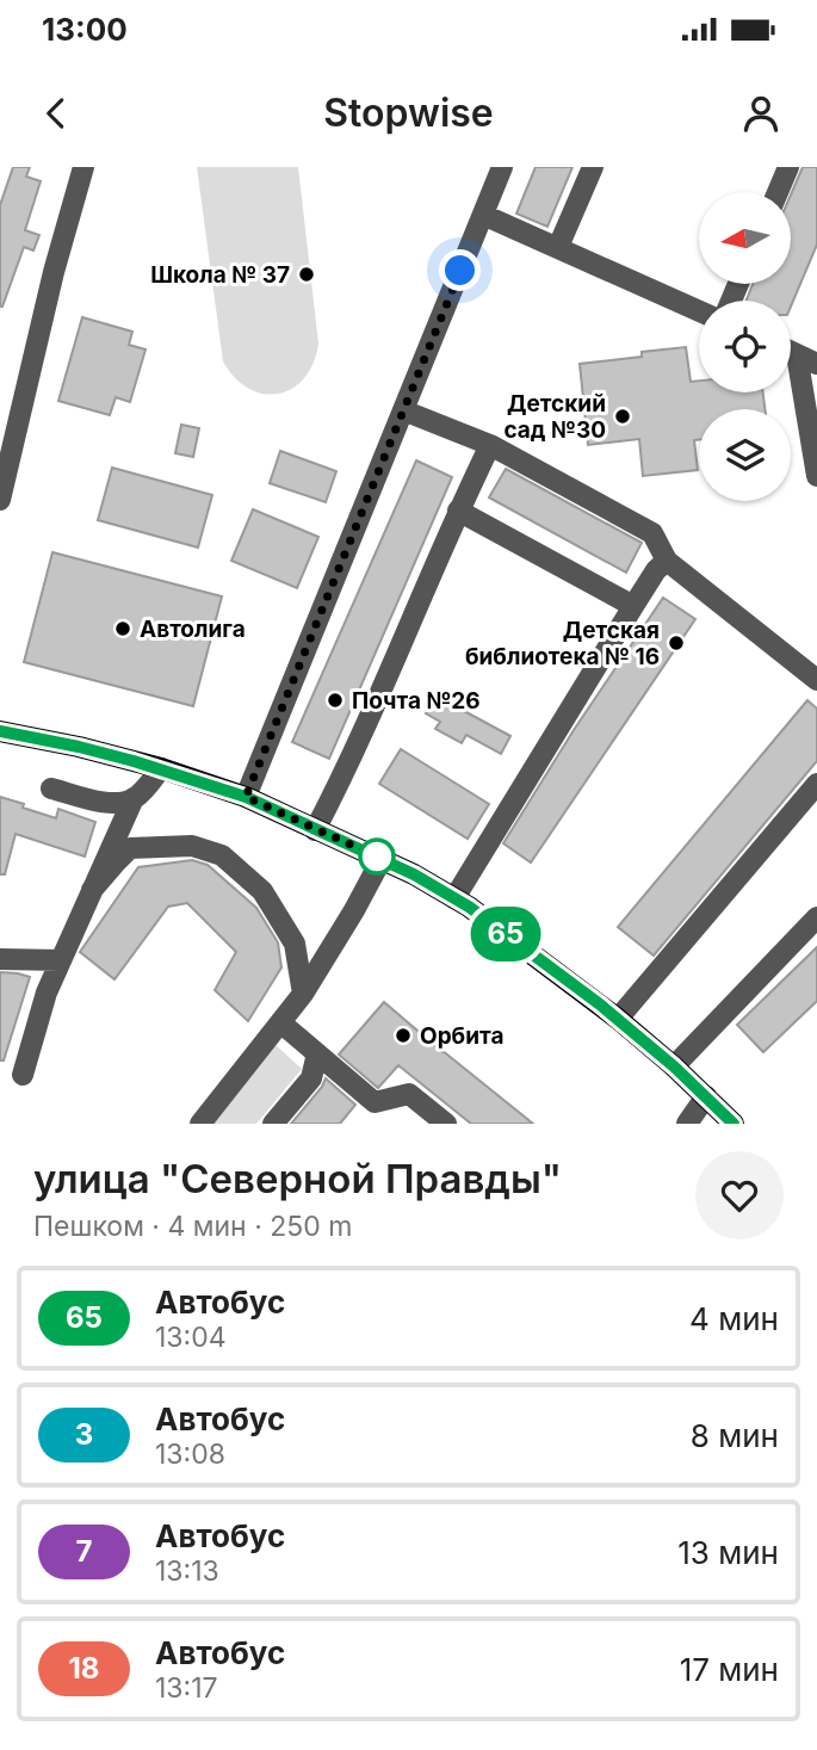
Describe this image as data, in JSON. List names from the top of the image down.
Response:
{
  "places": [
    "Школа № 37",
    "Детский сад №30",
    "Автолига",
    "Детская библиотека № 16",
    "Почта №26",
    "Орбита"
  ],
  "lines": ["bus line 65"],
  "north": "left",
  "page": {
    "status": "13:00",
    "header": "Stopwise",
    "on_map": "65",
    "heading": ["улица \"Северной Правды\"", "Пешком · 4 мин · 250 m"],
    "list": [
      {
        "mark": "65",
        "name": "Автобус",
        "note": "13:04",
        "value": "4 мин"
      },
      {
        "mark": "3",
        "name": "Автобус",
        "note": "13:08",
        "value": "8 мин"
      },
      {
        "mark": "7",
        "name": "Автобус",
        "note": "13:13",
        "value": "13 мин"
      },
      {
        "mark": "18",
        "name": "Автобус",
        "note": "13:17",
        "value": "17 мин"
      }
    ]
  }
}
